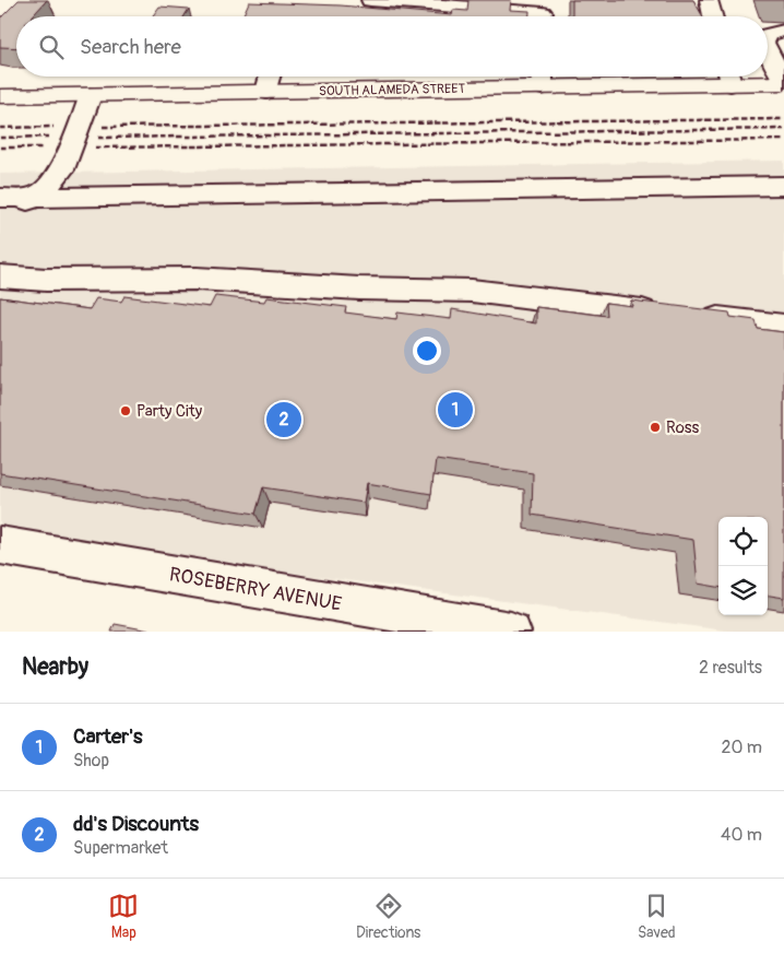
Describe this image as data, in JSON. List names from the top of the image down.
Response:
{
  "streets": {
    "main road": ["SOUTH ALAMEDA STREET"],
    "street": ["ROSEBERRY AVENUE"]
  },
  "places": ["Party City", "Ross"],
  "page": {
    "search": "Search here",
    "pins": ["1", "2"],
    "heading": ["Nearby", "2 results"],
    "list": [
      {
        "mark": "1",
        "name": "Carter's",
        "note": "Shop",
        "value": "20 m"
      },
      {
        "mark": "2",
        "name": "dd's Discounts",
        "note": "Supermarket",
        "value": "40 m"
      }
    ],
    "nav": ["Map", "Directions", "Saved"]
  }
}
